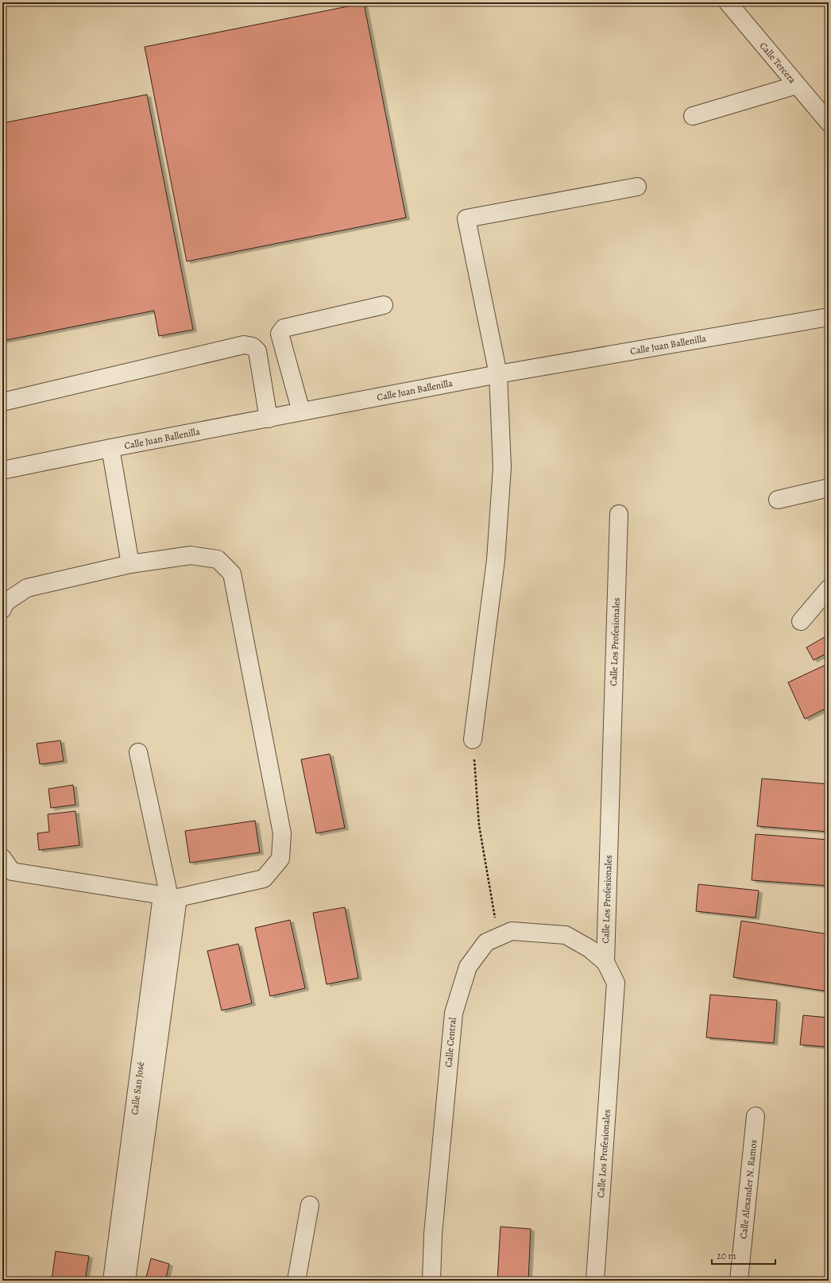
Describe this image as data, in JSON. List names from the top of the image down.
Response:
{
  "streets": {
    "street": [
      "Calle Tercera",
      "Calle Juan Ballenilla",
      "Calle Los Profesionales",
      "Calle Central",
      "Calle San José",
      "Calle Alexander N. Ramos"
    ]
  },
  "crossings": [
    ["Calle Los Profesionales", "Calle Central"]
  ],
  "scale_bar": "20 m"
}
